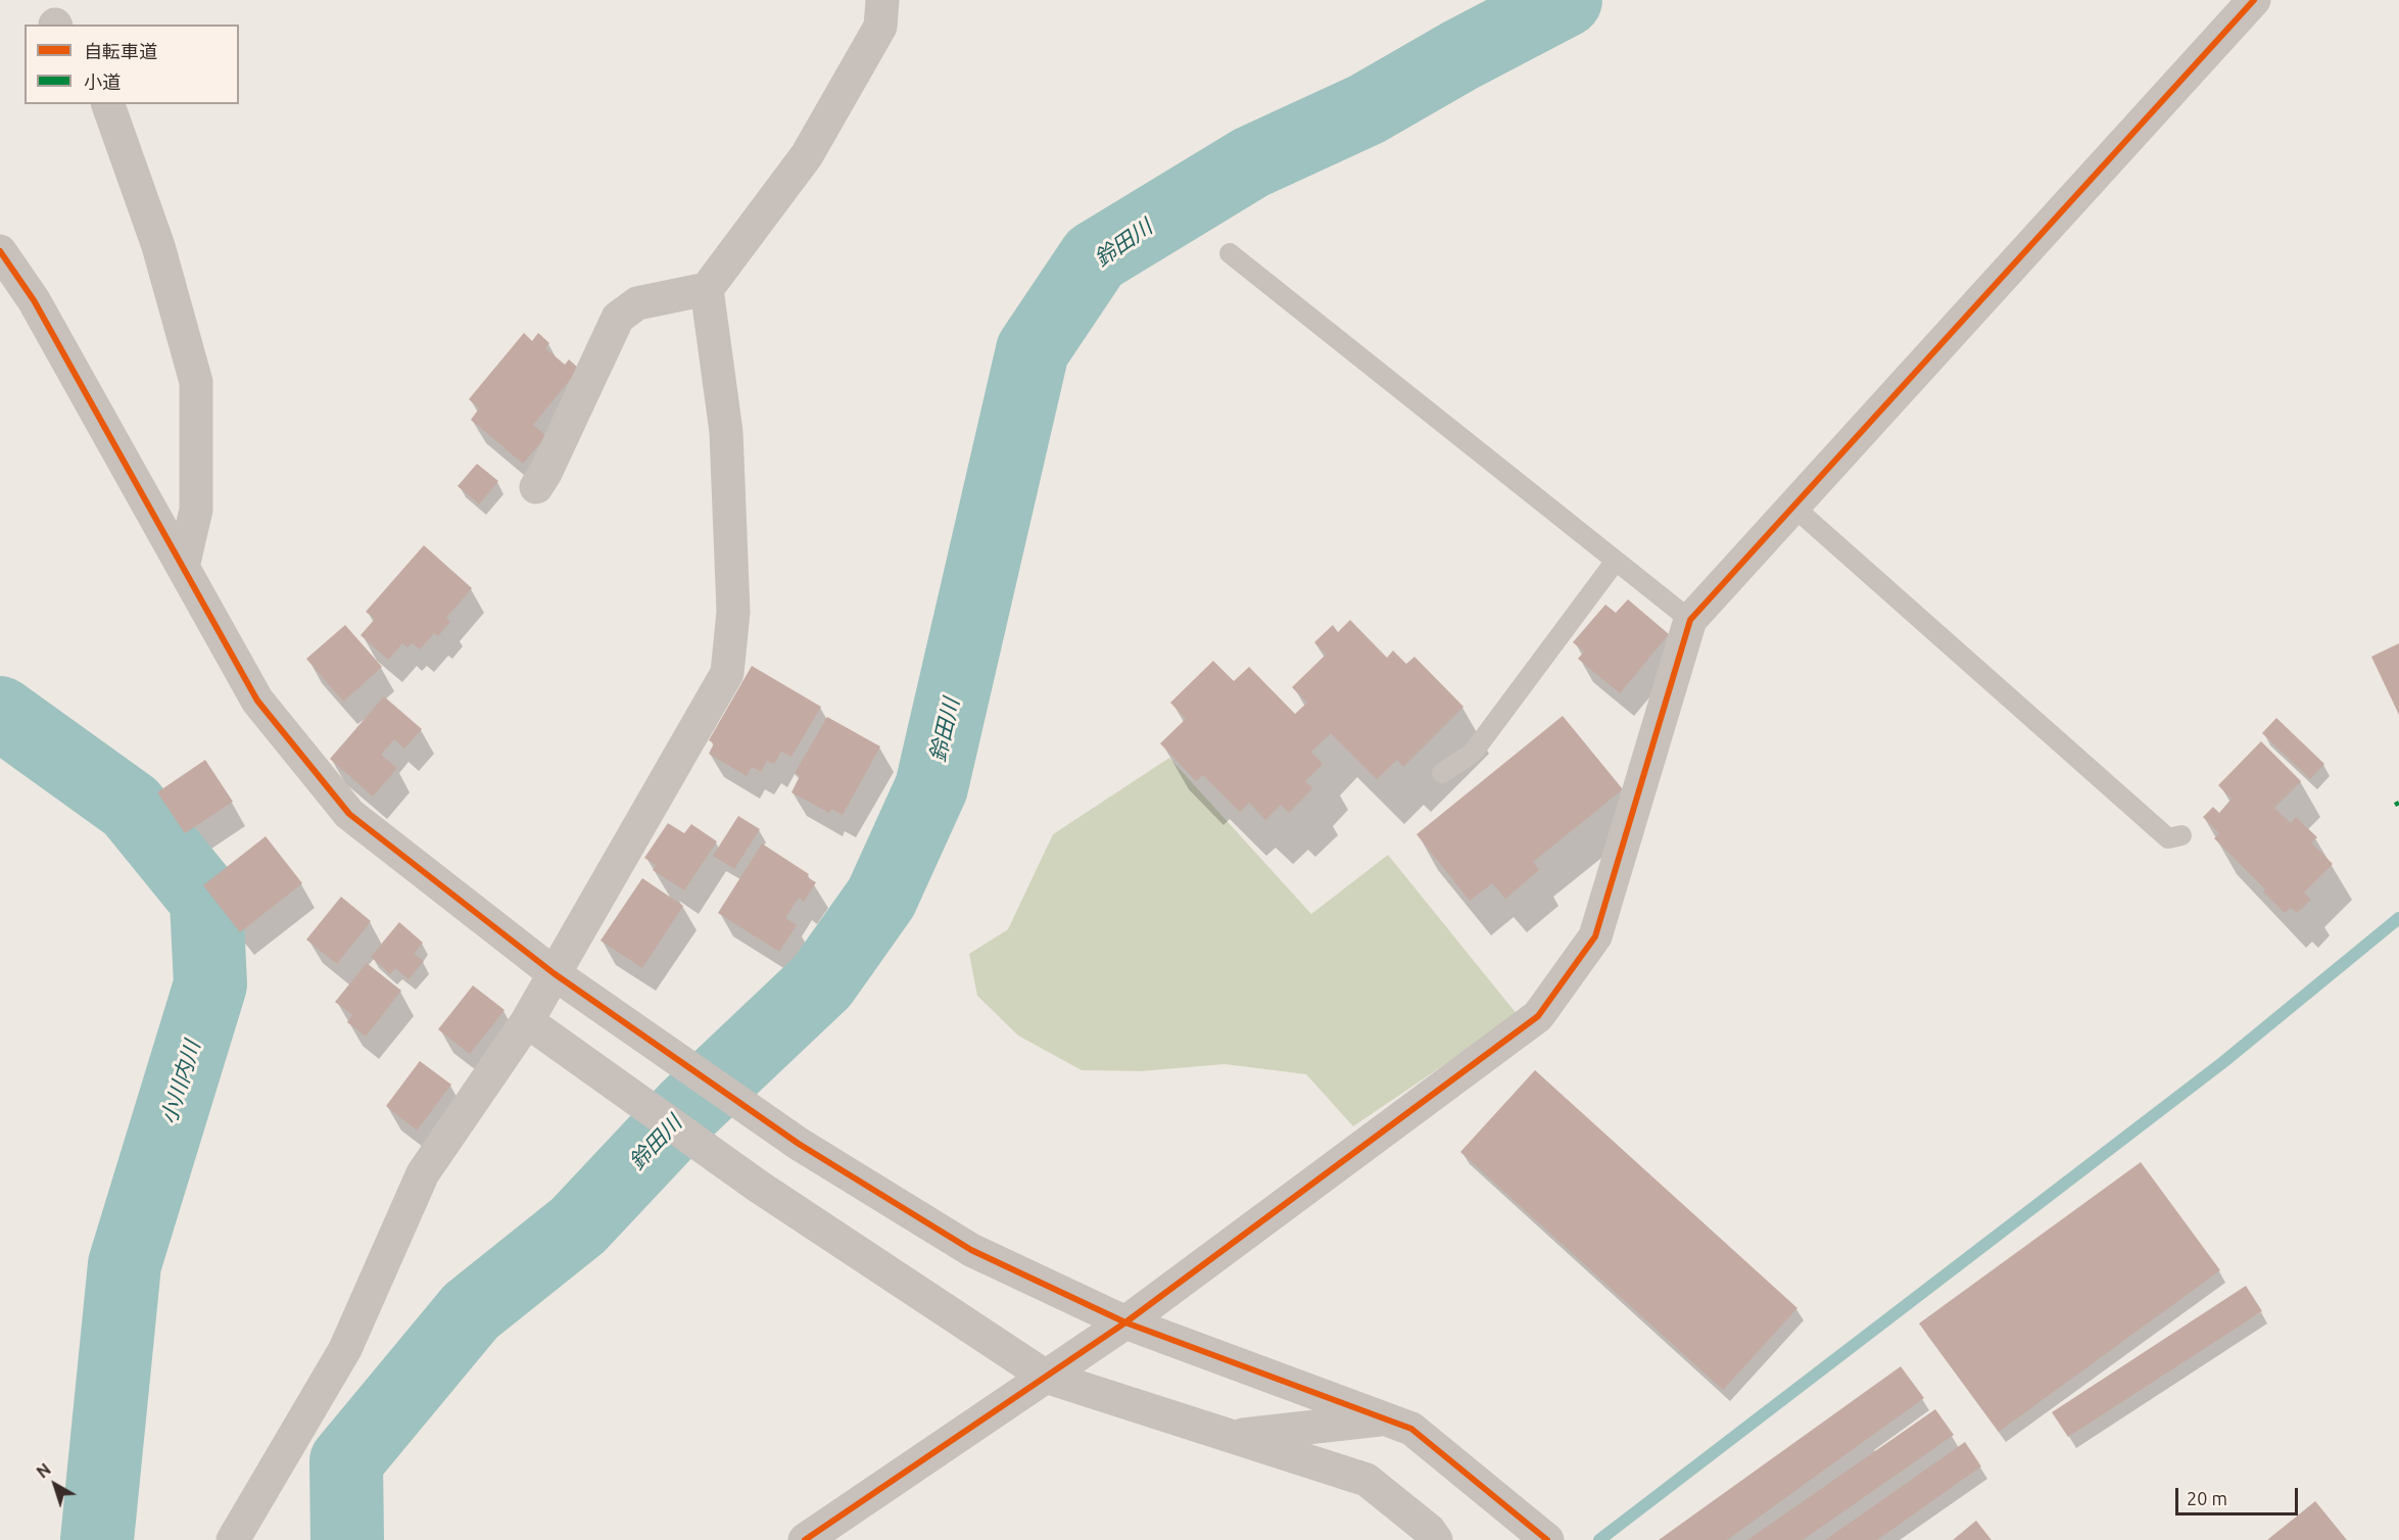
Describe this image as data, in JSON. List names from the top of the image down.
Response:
{
  "water": ["鈴田川", "小川内川"],
  "legend": ["自転車道", "小道"],
  "scale_bar": "20 m",
  "north": "top left"
}
